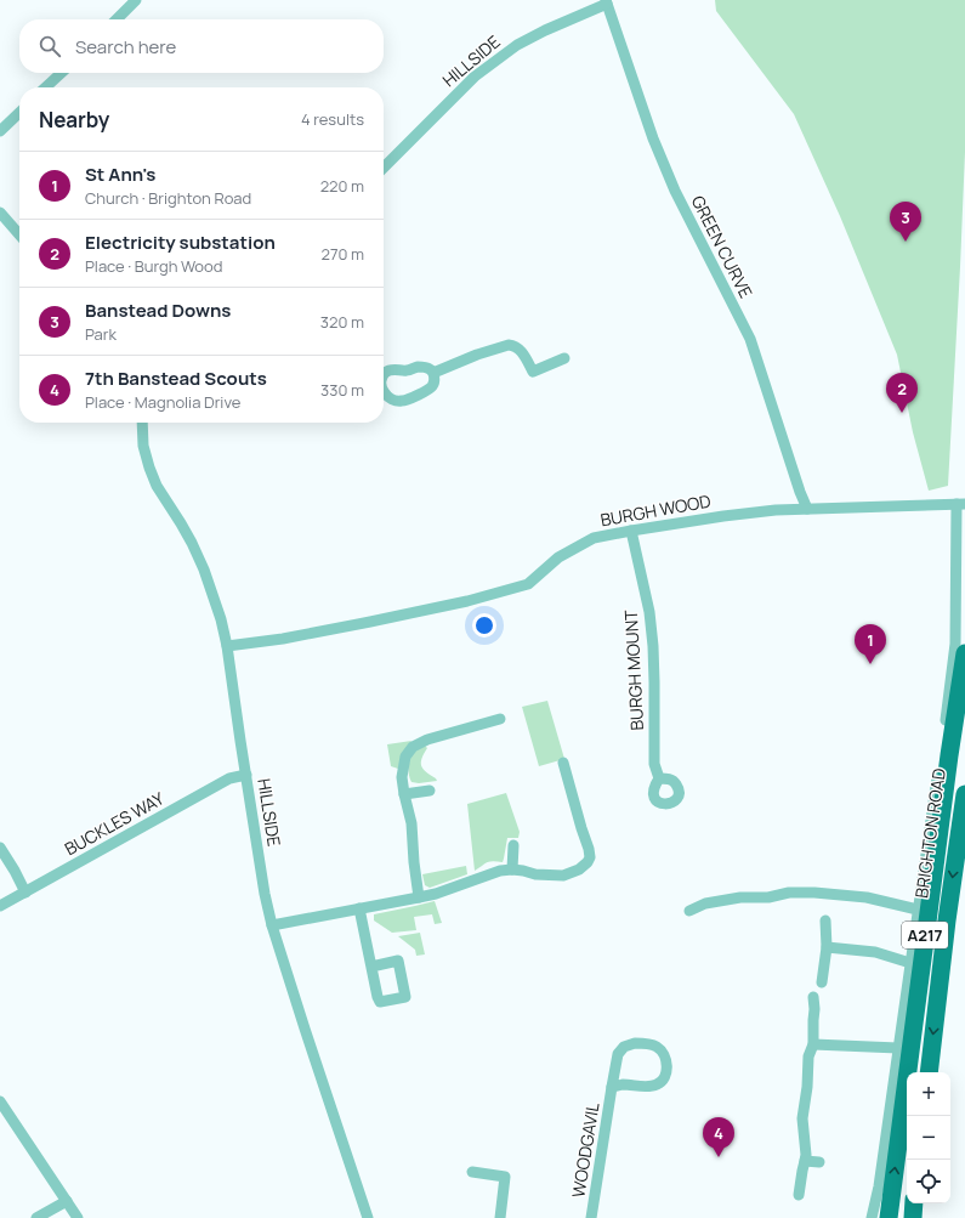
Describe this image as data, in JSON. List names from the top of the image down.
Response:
{
  "streets": {
    "highway": ["BRIGHTON ROAD", "A217"],
    "street": [
      "HILLSIDE",
      "GREEN CURVE",
      "BURGH WOOD",
      "BURGH MOUNT",
      "BUCKLES WAY",
      "WOODGAVIL"
    ]
  },
  "crossings": [
    ["HILLSIDE", "GREEN CURVE"],
    ["HILLSIDE", "BURGH WOOD"],
    ["HILLSIDE", "BUCKLES WAY"],
    ["GREEN CURVE", "BURGH WOOD"],
    ["BURGH WOOD", "BURGH MOUNT"],
    ["BURGH WOOD", "BRIGHTON ROAD"]
  ],
  "page": {
    "search": "Search here",
    "heading": ["Nearby", "4 results"],
    "list": [
      {
        "mark": "1",
        "name": "St Ann's",
        "note": "Church · Brighton Road",
        "value": "220 m"
      },
      {
        "mark": "2",
        "name": "Electricity substation",
        "note": "Place · Burgh Wood",
        "value": "270 m"
      },
      {
        "mark": "3",
        "name": "Banstead Downs",
        "note": "Park",
        "value": "320 m"
      },
      {
        "mark": "4",
        "name": "7th Banstead Scouts",
        "note": "Place · Magnolia Drive",
        "value": "330 m"
      }
    ],
    "pins": [
      "3",
      "2",
      "1",
      "4"
    ],
    "map_buttons": ["+", "−"]
  }
}
